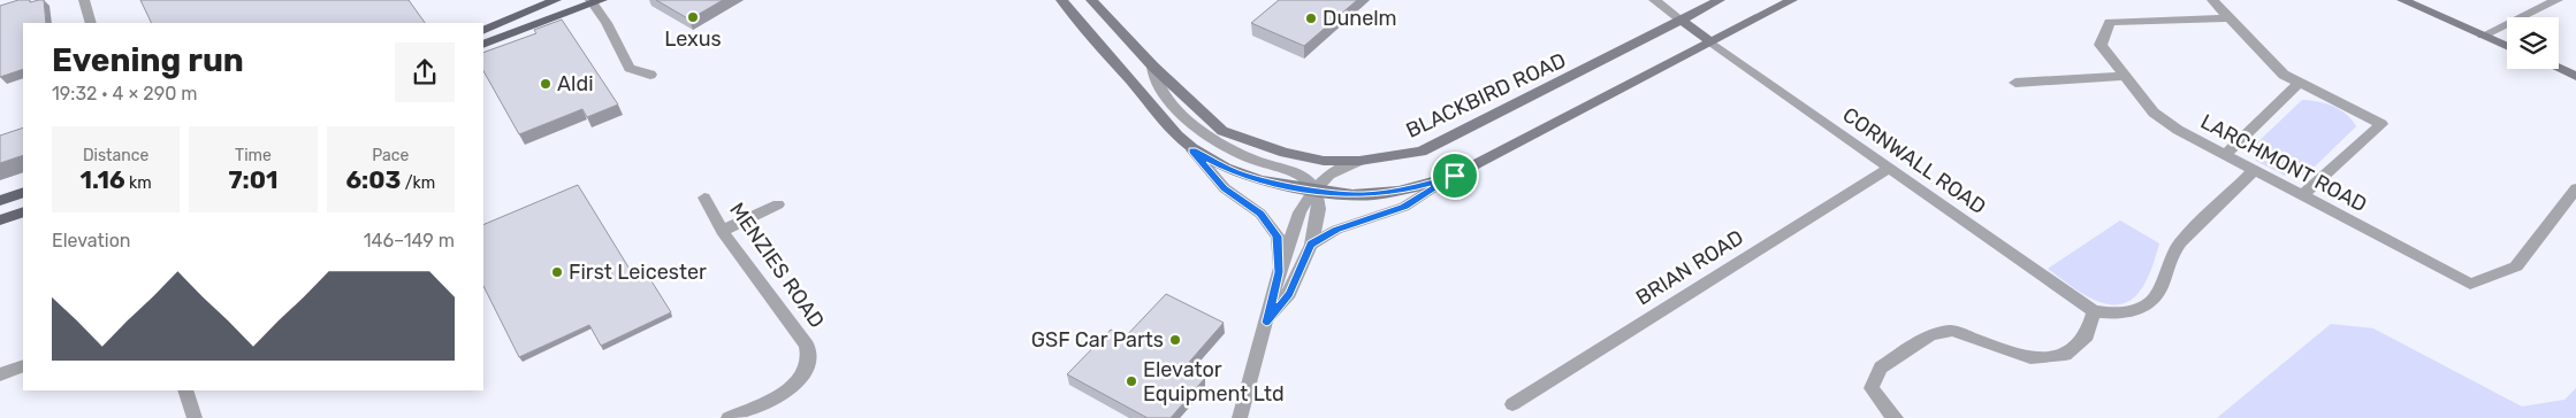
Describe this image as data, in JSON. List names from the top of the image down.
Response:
{
  "streets": {
    "street": [
      "BLACKBIRD ROAD",
      "CORNWALL ROAD",
      "LARCHMONT ROAD",
      "MENZIES ROAD",
      "BRIAN ROAD"
    ]
  },
  "crossings": [
    ["CORNWALL ROAD", "BRIAN ROAD"]
  ],
  "places": [
    "Lexus",
    "Dunelm",
    "Aldi",
    "First Leicester",
    "GSF Car Parts",
    "Elevator Equipment Ltd"
  ],
  "page": {
    "heading": ["Evening run", "19:32 · 4 × 290 m"],
    "stats": [
      ["Distance", "1.16 km"],
      ["Time", "7:01"],
      ["Pace", "6:03 /km"]
    ],
    "chart": ["Elevation", "146–149 m"]
  }
}
